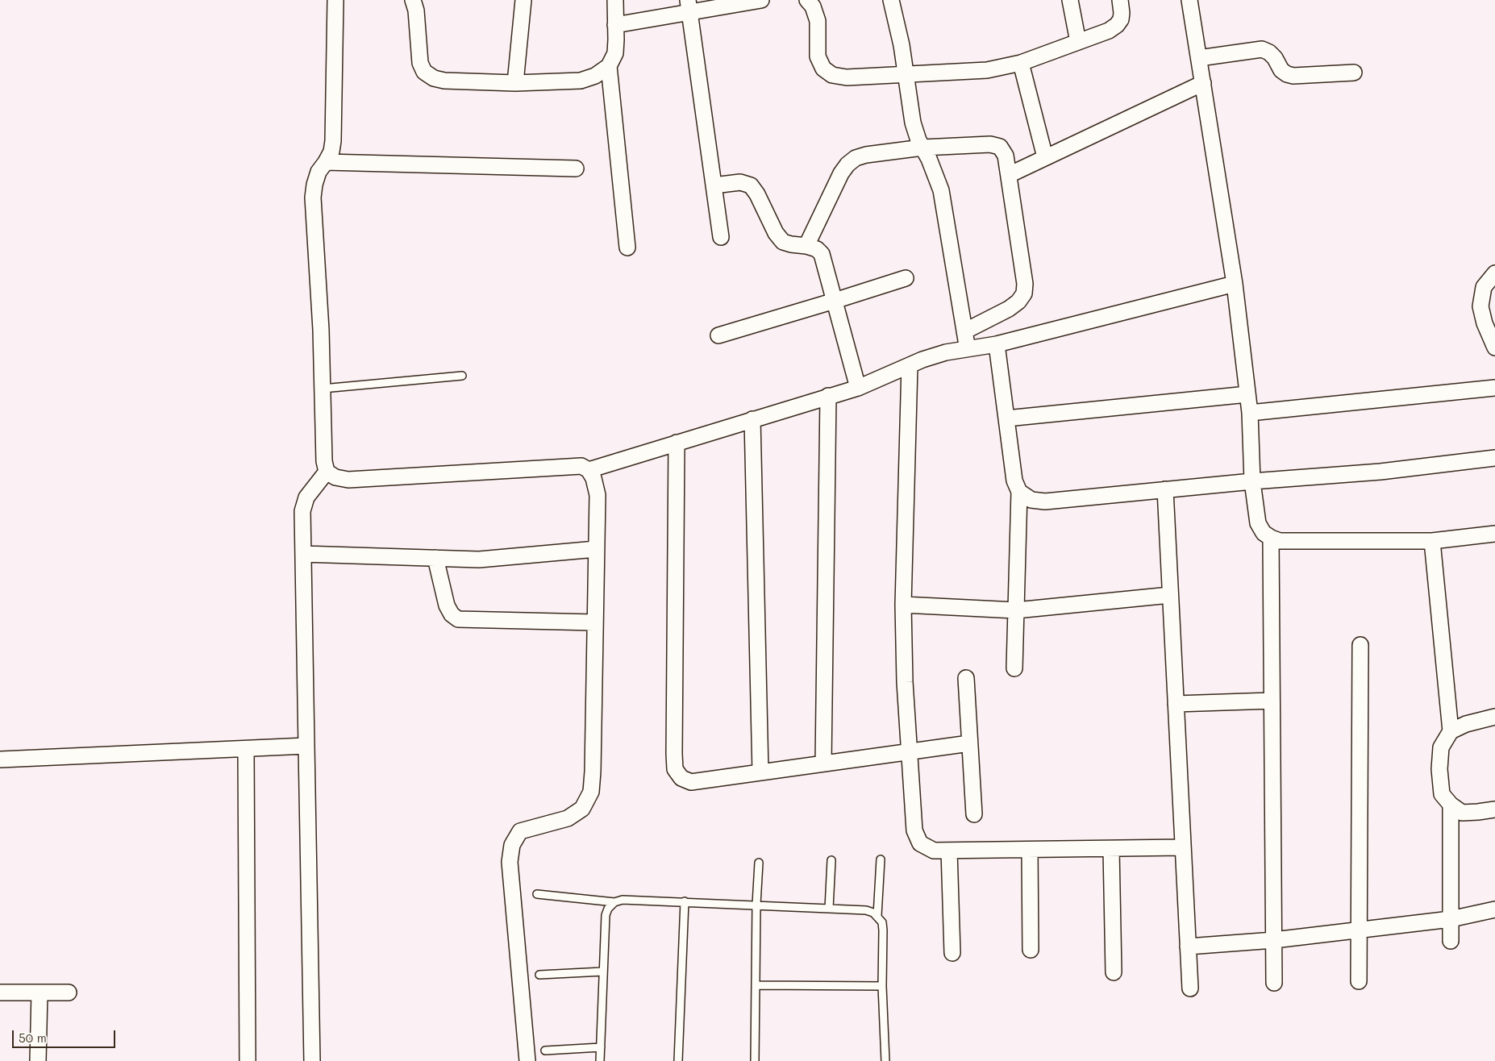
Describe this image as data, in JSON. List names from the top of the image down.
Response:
{
  "scale_bar": "50 m"
}
